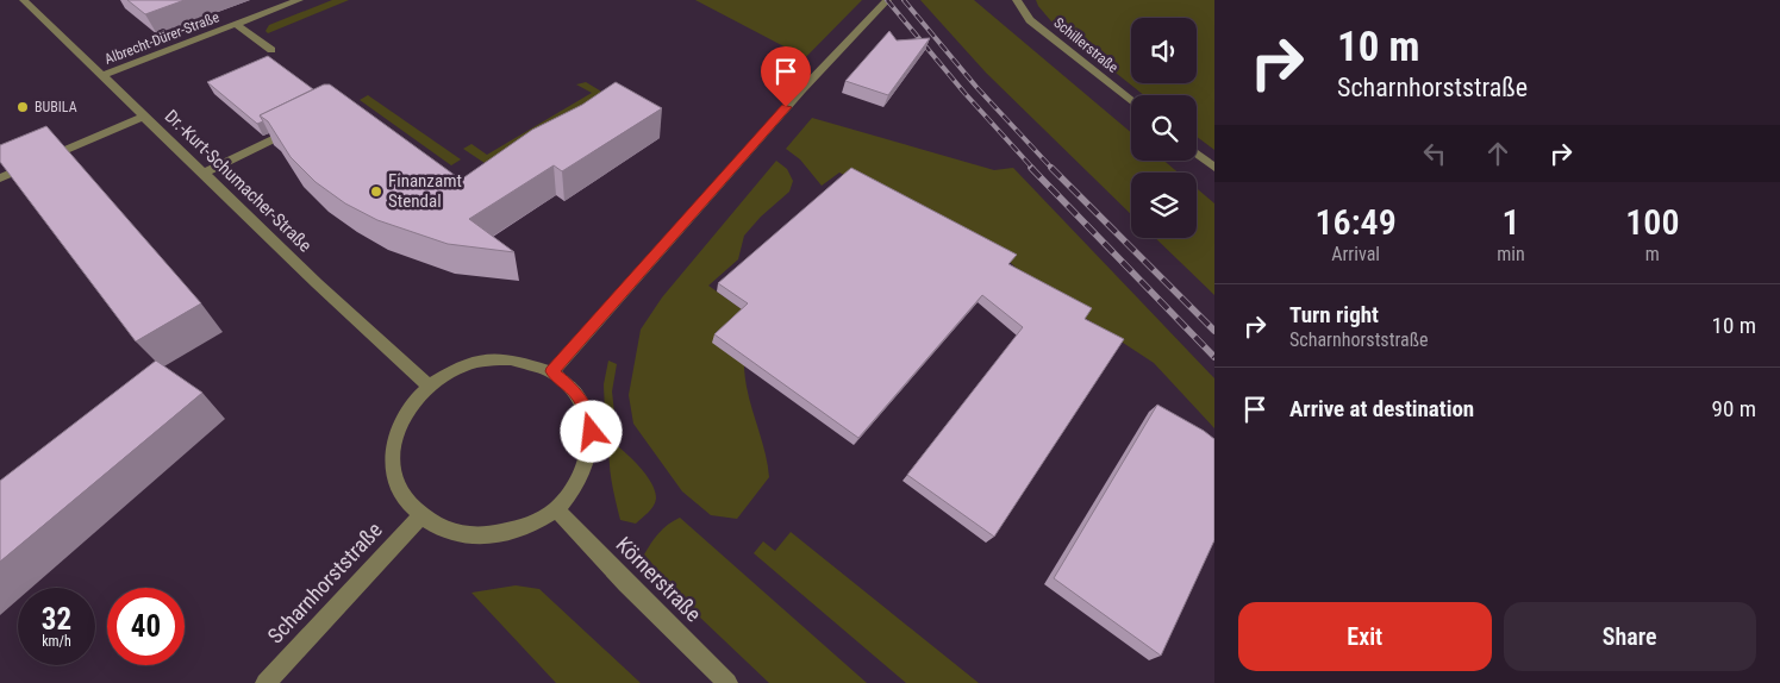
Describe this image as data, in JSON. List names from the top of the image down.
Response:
{
  "streets": {
    "street": [
      "Albrecht-Dürer-Straße",
      "Schillerstraße",
      "Dr.-Kurt-Schumacher-Straße",
      "Körnerstraße",
      "Scharnhorststraße"
    ]
  },
  "crossings": [
    ["Albrecht-Dürer-Straße", "Dr.-Kurt-Schumacher-Straße"],
    ["Dr.-Kurt-Schumacher-Straße", "Körnerstraße"],
    ["Dr.-Kurt-Schumacher-Straße", "Scharnhorststraße"],
    ["Körnerstraße", "Scharnhorststraße"]
  ],
  "places": ["BUBILA", "Finanzamt Stendal"],
  "page": {
    "turn": ["10 m", "Scharnhorststraße"],
    "eta": [
      "16:49",
      "Arrival",
      "1",
      "min",
      "100",
      "m"
    ],
    "list": [
      {
        "name": "Turn right",
        "note": "Scharnhorststraße",
        "value": "10 m"
      },
      {
        "name": "Arrive at destination",
        "value": "90 m"
      }
    ],
    "speed": "32 km/h",
    "limit": "40",
    "buttons": ["Exit", "Share"]
  }
}
